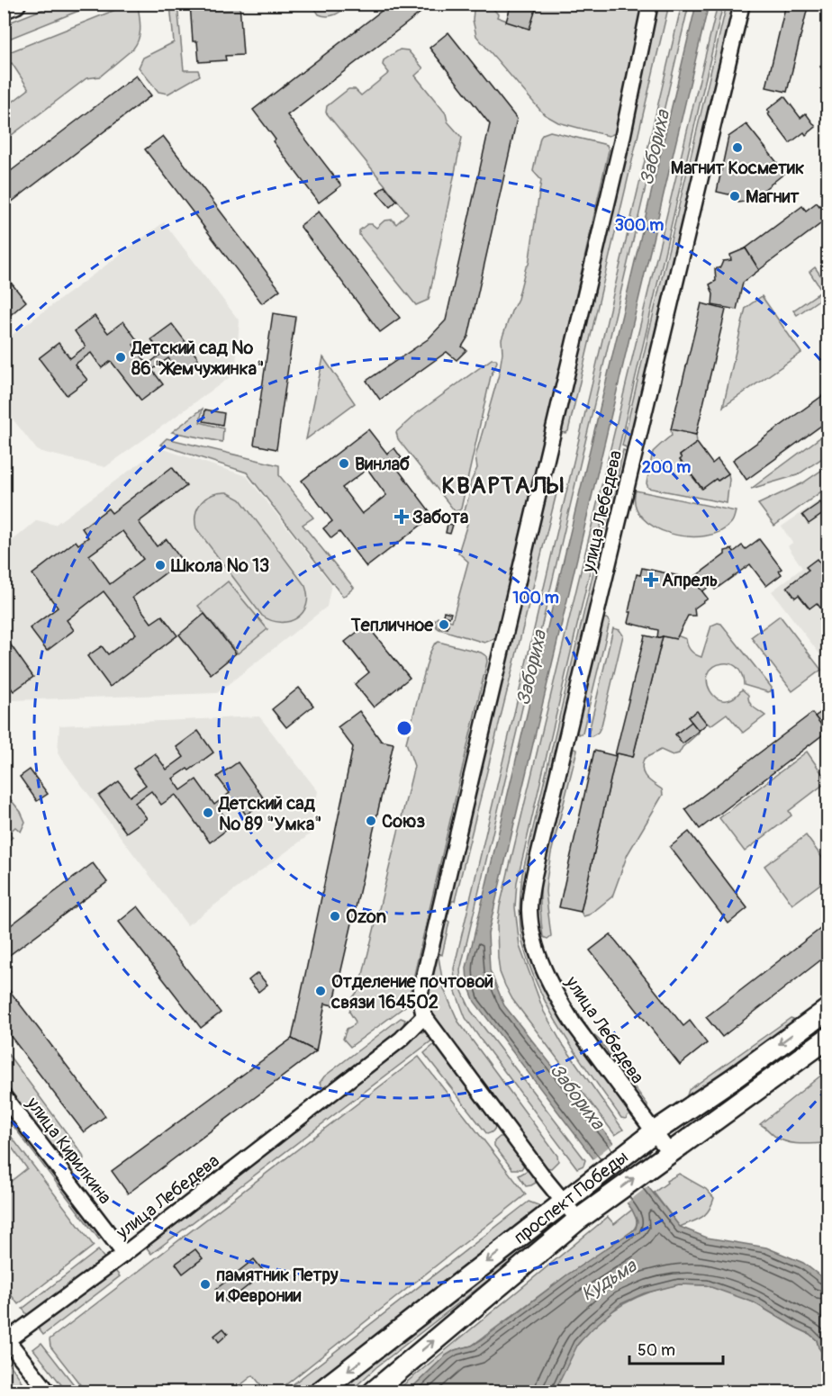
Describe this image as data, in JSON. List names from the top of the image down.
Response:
{
  "streets": {
    "main road": ["проспект Победы"],
    "street": ["улица Лебедева", "улица Кирилкина"]
  },
  "crossings": [
    ["улица Лебедева", "улица Кирилкина"],
    ["улица Лебедева", "проспект Победы"]
  ],
  "districts": ["КВАРТАЛЫ"],
  "water": ["Забориха", "Кудьма"],
  "places": {
    "other": [
      "Магнит Косметик",
      "Магнит",
      "Детский сад № 86 \"Жемчужинка\"",
      "Винлаб",
      "Школа № 13",
      "Тепличное",
      "Детский сад № 89 \"Умка\"",
      "Союз",
      "Ozon",
      "Отделение почтовой связи 164502",
      "памятник Петру и Февронии"
    ],
    "health": ["Забота", "Апрель"]
  },
  "scale_bar": "50 m",
  "rings": ["300 m", "200 m", "100 m"]
}
